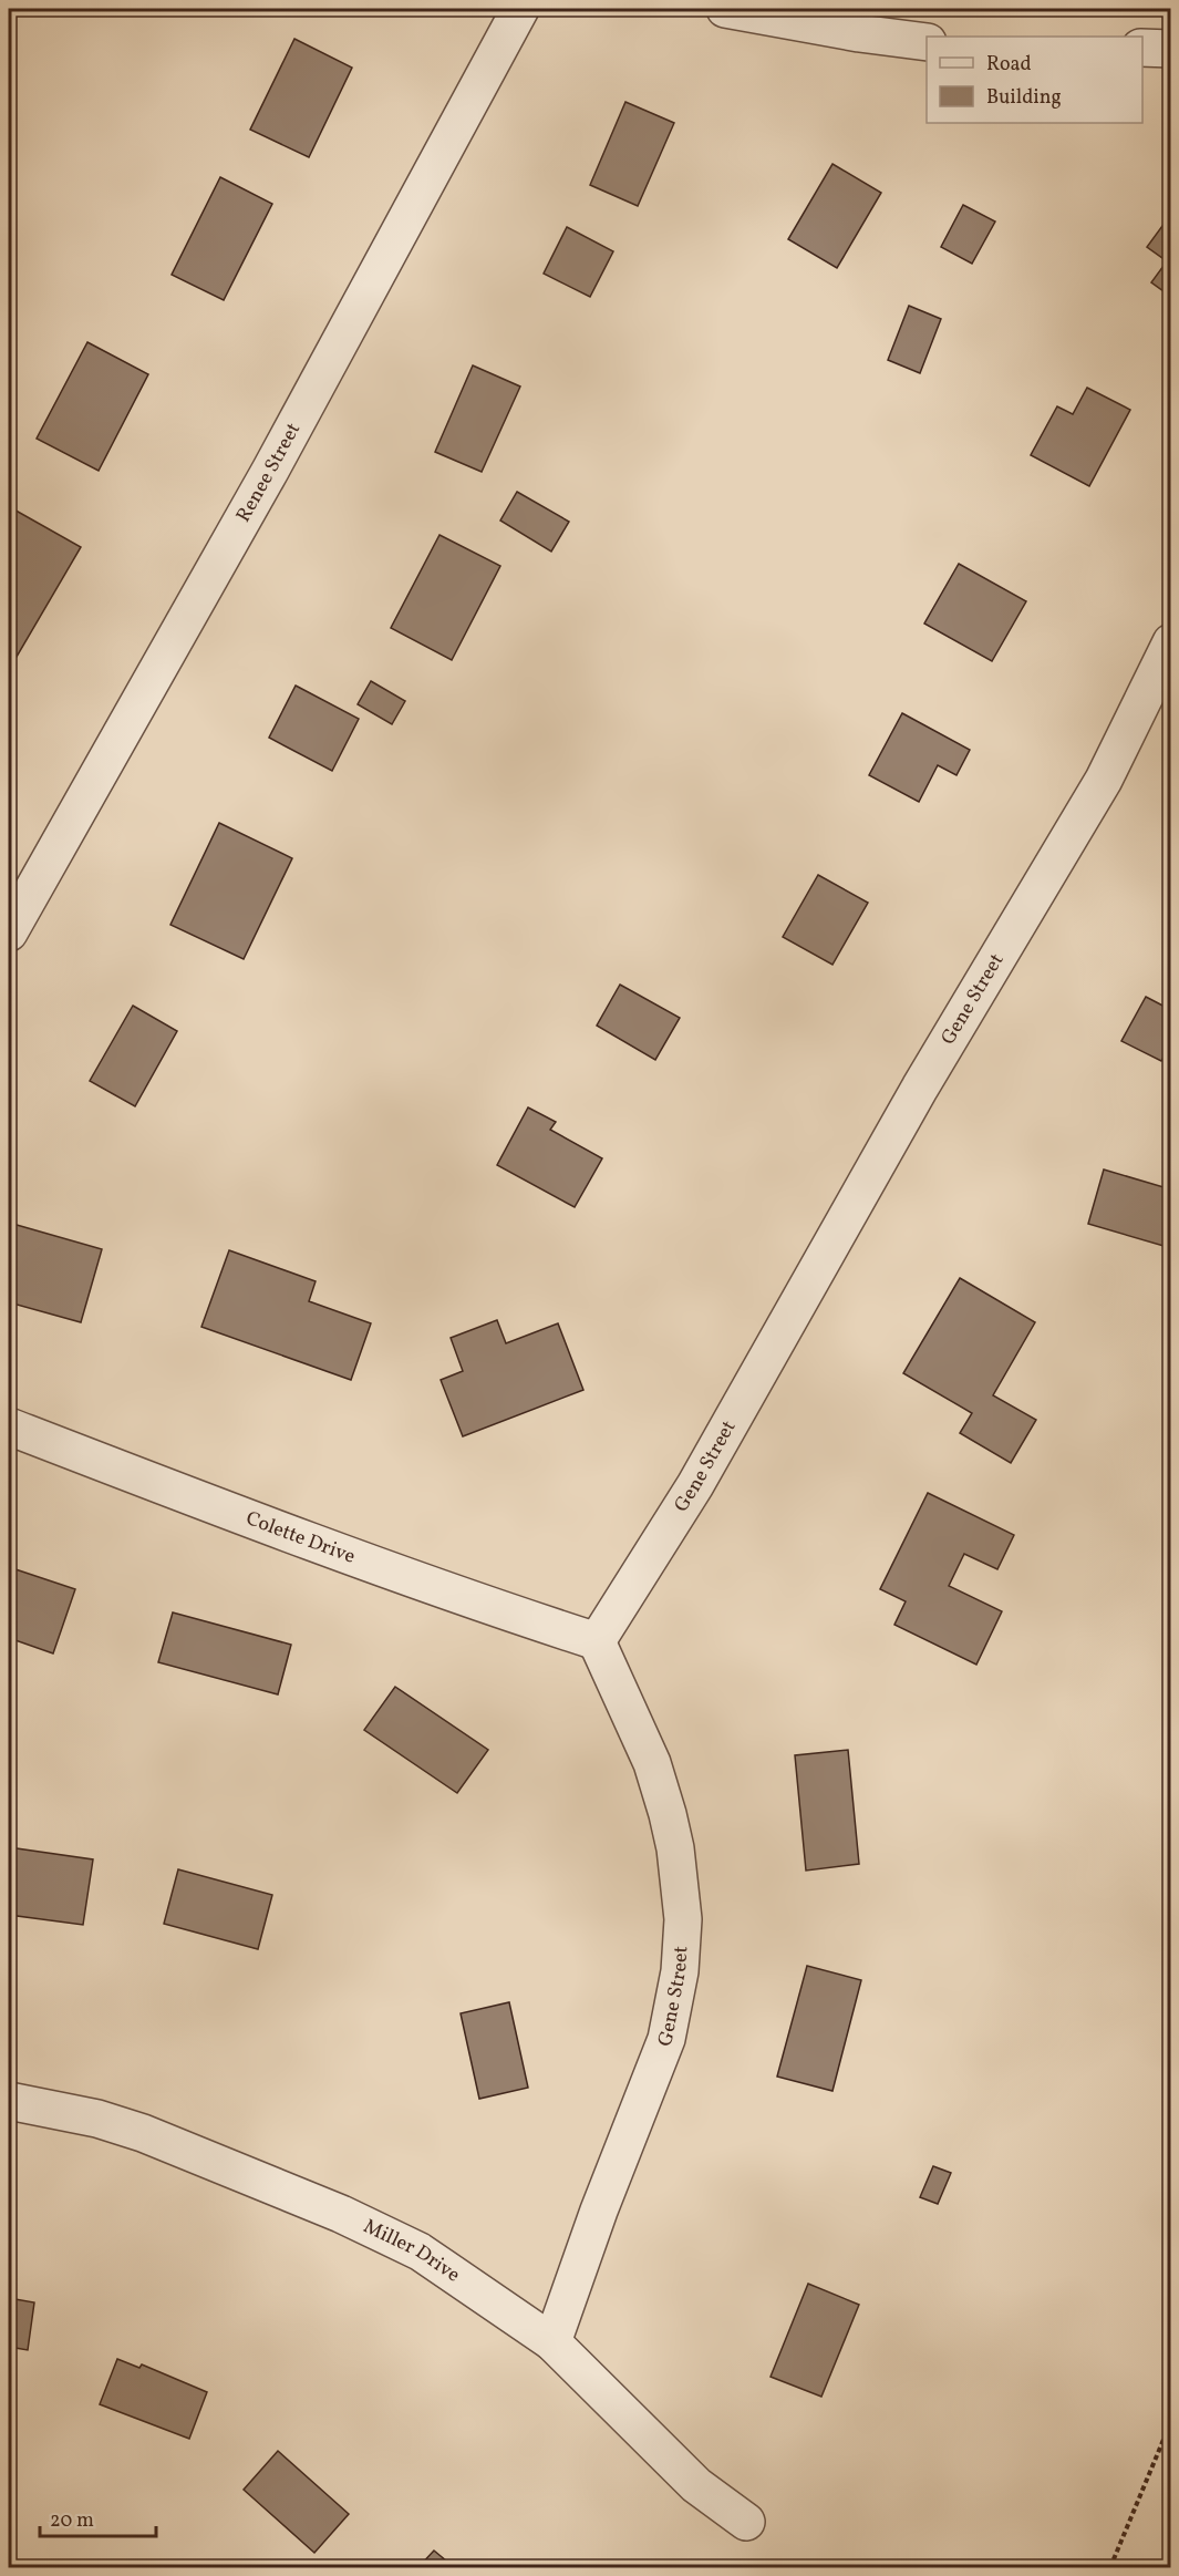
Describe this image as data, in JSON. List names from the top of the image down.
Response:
{
  "streets": {
    "street": [
      "Renee Street",
      "Gene Street",
      "Colette Drive",
      "Miller Drive"
    ]
  },
  "crossings": [
    ["Gene Street", "Colette Drive"],
    ["Gene Street", "Miller Drive"]
  ],
  "legend": ["Road", "Building"],
  "scale_bar": "20 m"
}
